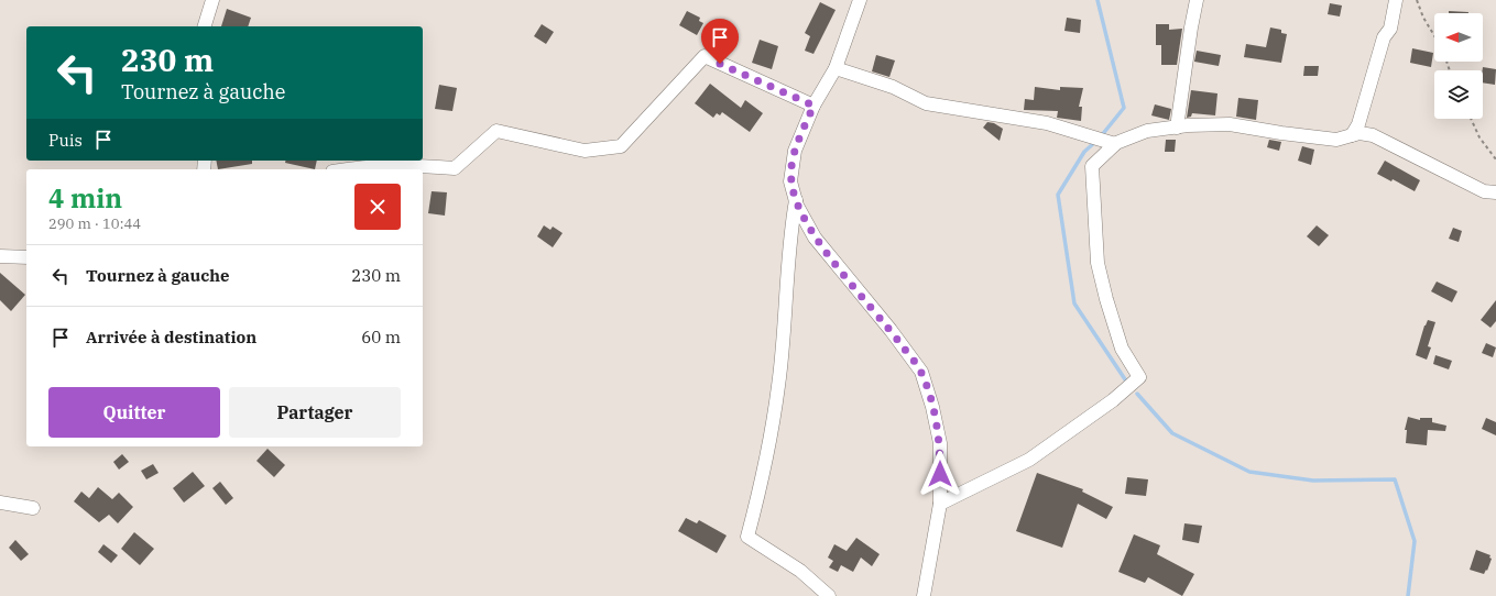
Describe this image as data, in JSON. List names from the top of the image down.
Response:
{
  "north": "left",
  "page": {
    "turn": ["230 m", "Tournez à gauche"],
    "then": "Puis",
    "heading": ["4 min", "290 m · 10:44"],
    "list": [
      {
        "name": "Tournez à gauche",
        "value": "230 m"
      },
      {
        "name": "Arrivée à destination",
        "value": "60 m"
      }
    ],
    "buttons": ["Quitter", "Partager"]
  }
}
